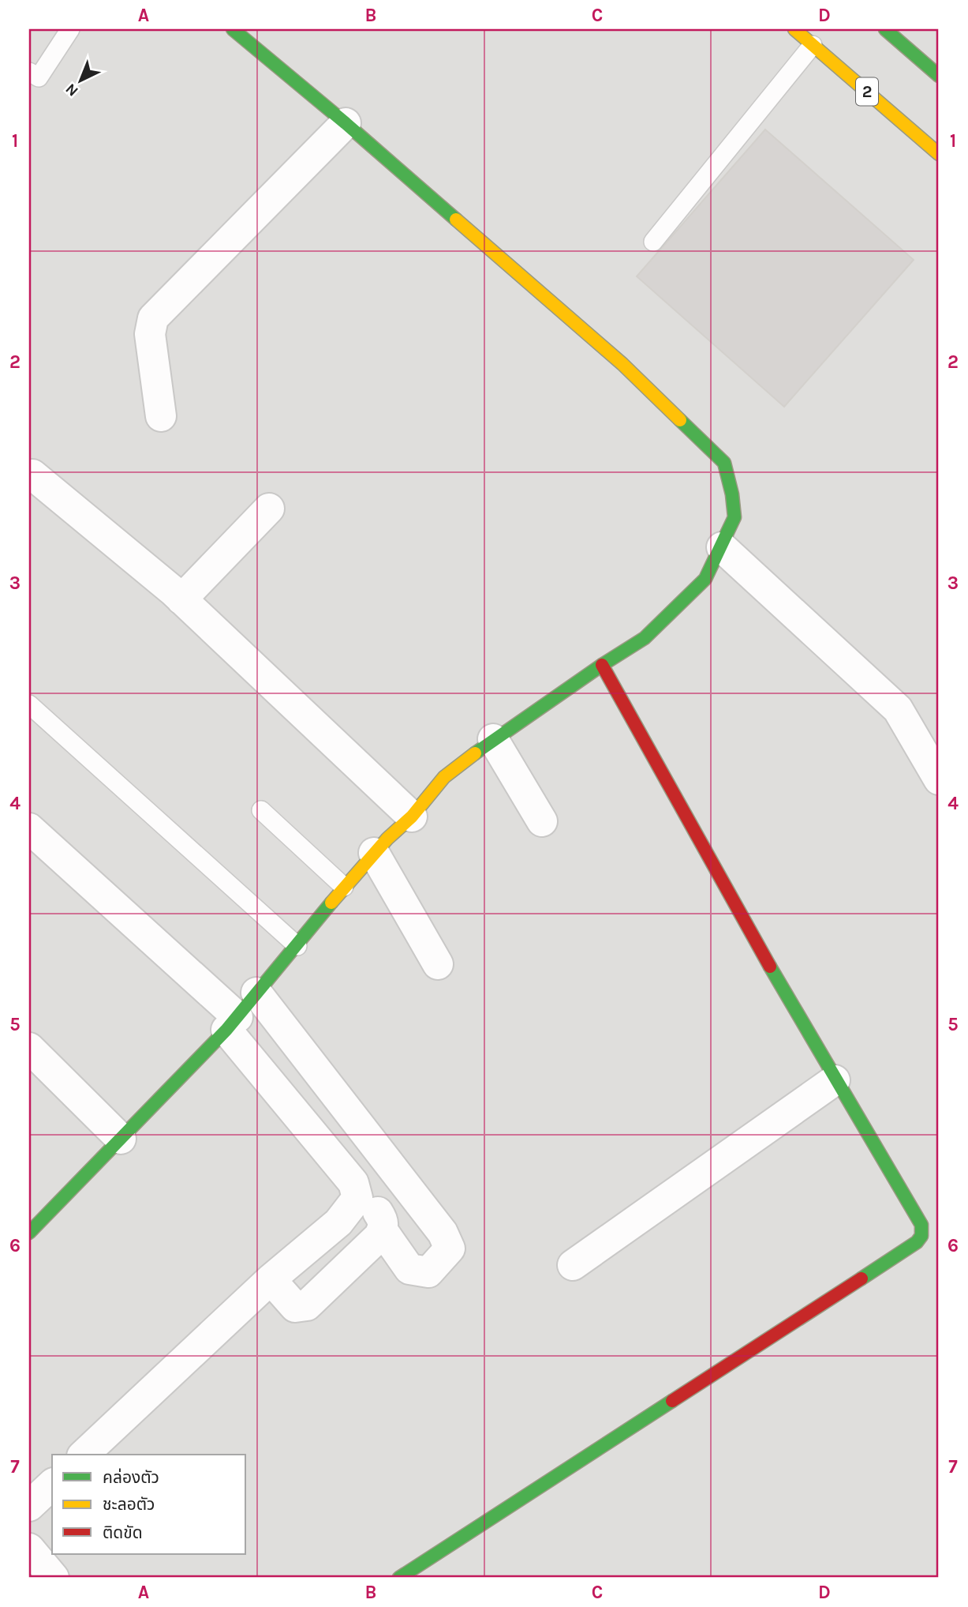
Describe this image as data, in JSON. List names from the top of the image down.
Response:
{
  "streets": {
    "main road": ["2"]
  },
  "legend": ["คล่องตัว", "ชะลอตัว", "ติดขัด"],
  "north": "bottom left",
  "grid": {
    "columns": [
      "A",
      "B",
      "C",
      "D"
    ],
    "rows": [
      "1",
      "2",
      "3",
      "4",
      "5",
      "6",
      "7"
    ]
  }
}
